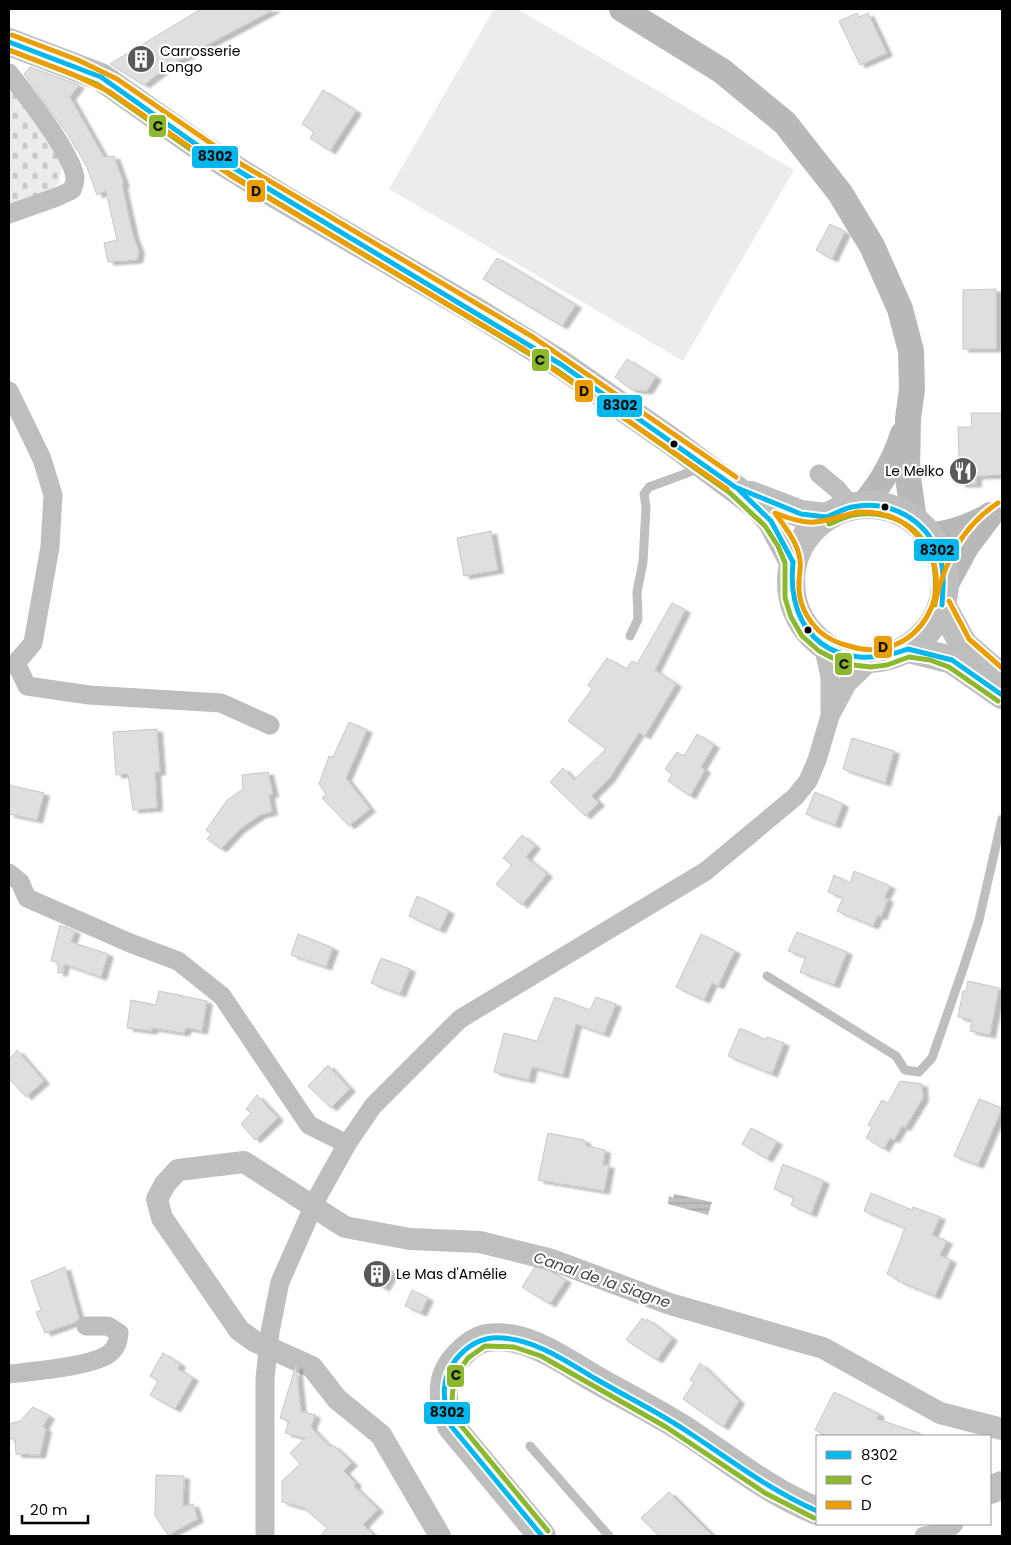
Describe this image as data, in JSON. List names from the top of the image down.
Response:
{
  "water": ["Canal de la Siagne"],
  "places": {
    "building": ["Carrosserie Longo", "Le Mas d'Amélie"],
    "restaurant": ["Le Melko"]
  },
  "lines": ["transit line D", "transit line 8302", "transit line C"],
  "legend": ["8302", "C", "D"],
  "scale_bar": "20 m"
}
